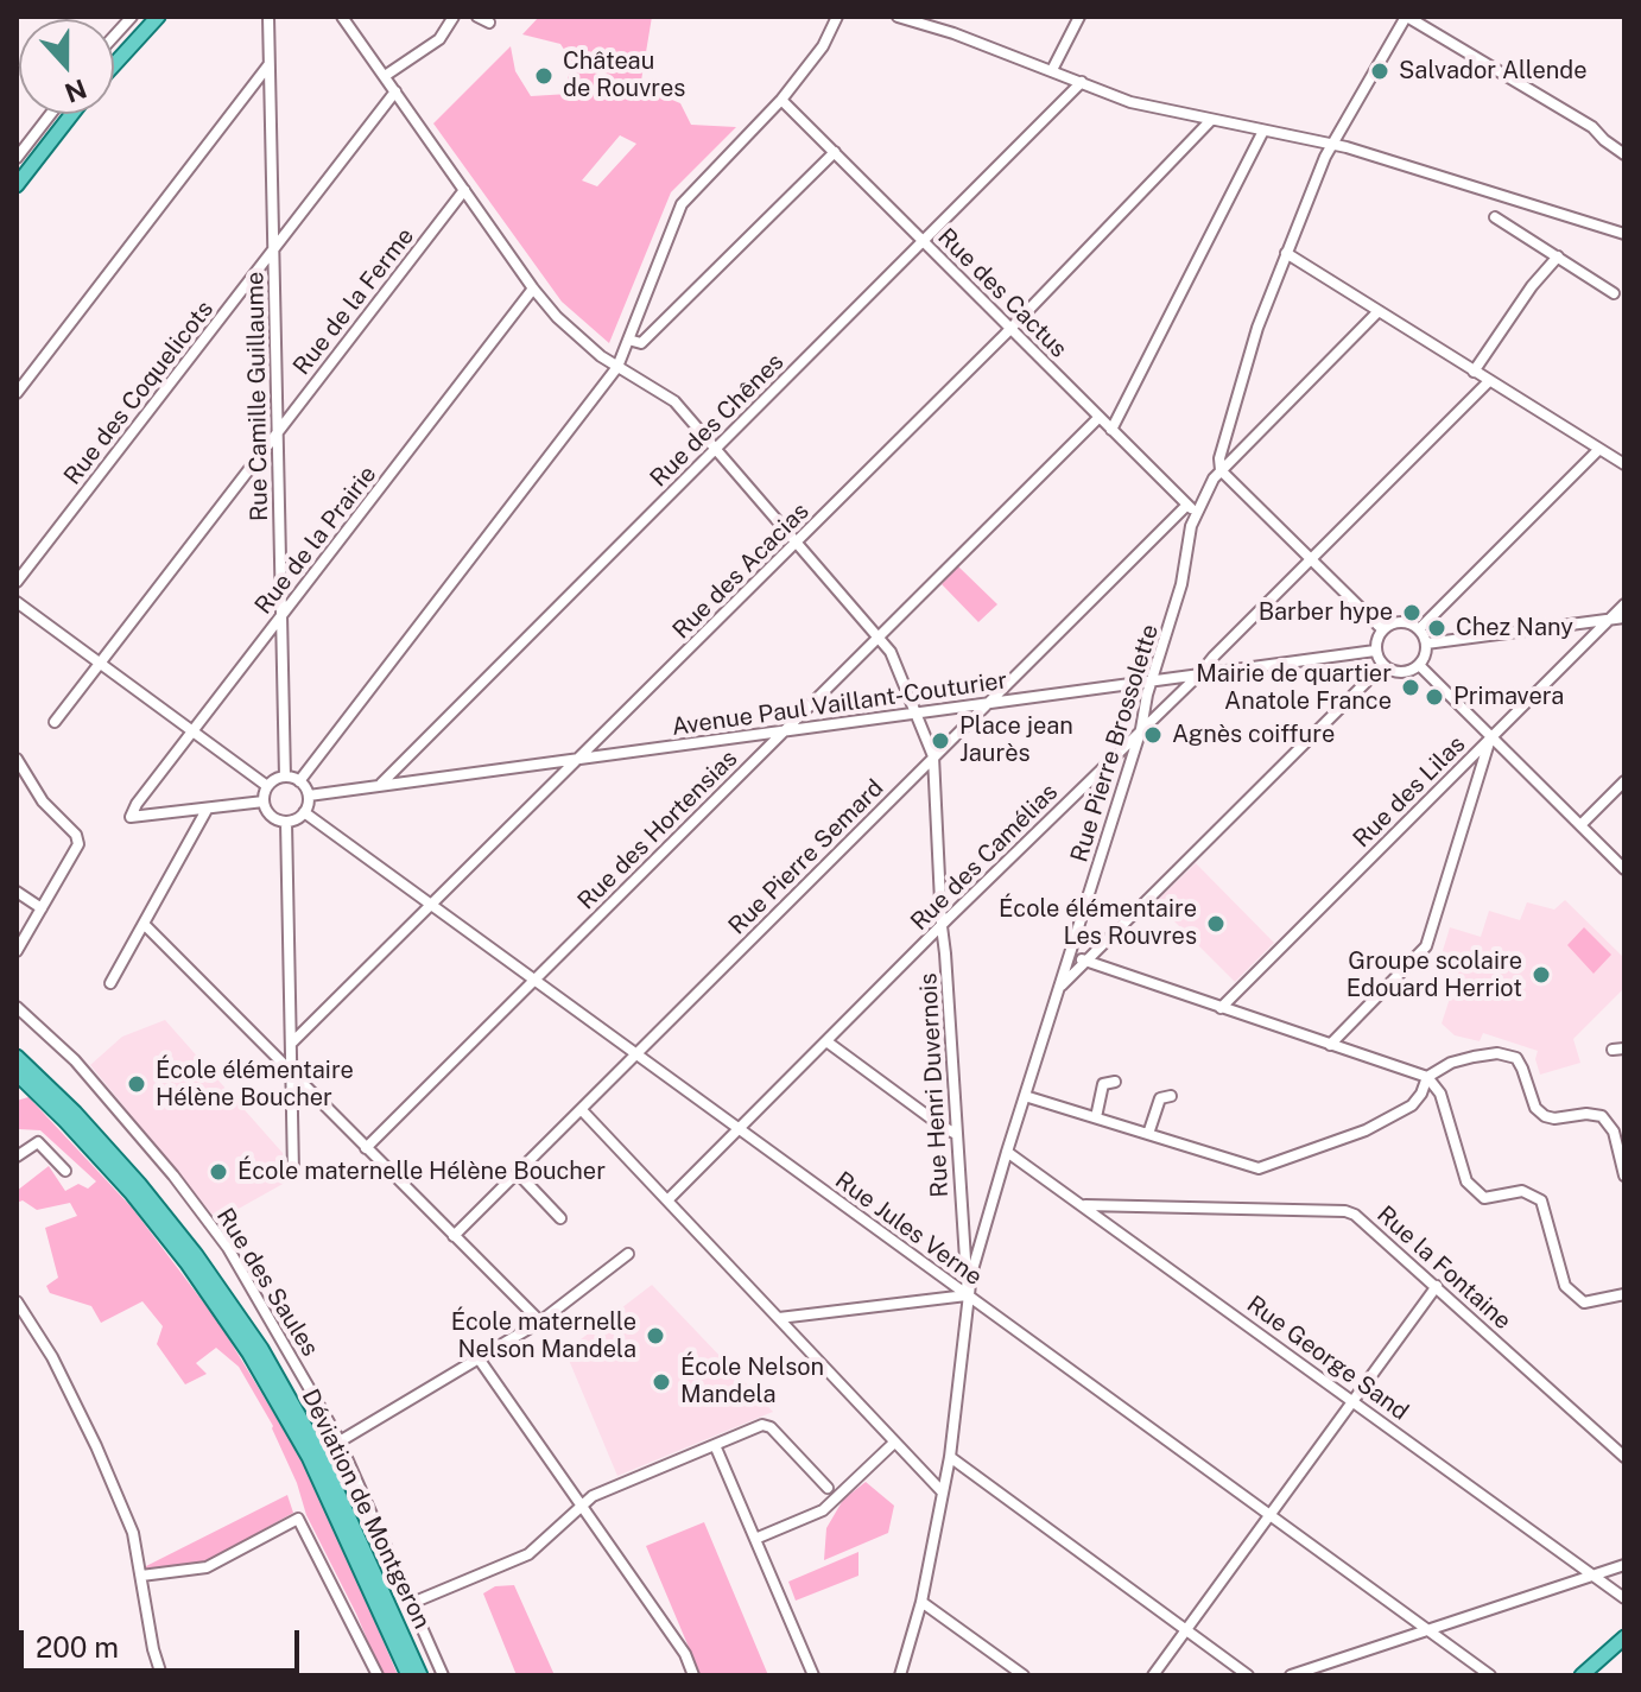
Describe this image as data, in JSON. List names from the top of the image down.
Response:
{
  "streets": {
    "main road": ["Déviation de Montgeron"],
    "street": [
      "Rue des Cactus",
      "Rue de la Ferme",
      "Rue des Coquelicots",
      "Rue Camille Guillaume",
      "Rue des Chênes",
      "Rue de la Prairie",
      "Rue des Acacias",
      "Avenue Paul Vaillant-Couturier",
      "Rue Pierre Brossolette",
      "Rue des Lilas",
      "Rue des Hortensias",
      "Rue Pierre Semard",
      "Rue des Camélias",
      "Rue Henri Duvernois",
      "Rue Jules Verne",
      "Rue la Fontaine",
      "Rue des Saules",
      "Rue George Sand"
    ]
  },
  "crossings": [
    ["Rue des Cactus", "Rue des Chênes"],
    ["Rue des Cactus", "Rue des Acacias"],
    ["Rue des Cactus", "Rue Pierre Brossolette"],
    ["Rue des Cactus", "Rue des Hortensias"],
    ["Rue des Cactus", "Rue Pierre Semard"],
    ["Rue de la Ferme", "Rue Camille Guillaume"],
    ["Rue de la Ferme", "Rue Henri Duvernois"],
    ["Rue des Coquelicots", "Rue Camille Guillaume"],
    ["Rue des Coquelicots", "Rue Henri Duvernois"],
    ["Rue Camille Guillaume", "Rue de la Prairie"],
    ["Rue Camille Guillaume", "Avenue Paul Vaillant-Couturier"],
    ["Rue Camille Guillaume", "Rue Jules Verne"],
    ["Rue des Chênes", "Avenue Paul Vaillant-Couturier"],
    ["Rue des Chênes", "Rue Henri Duvernois"],
    ["Rue de la Prairie", "Rue Henri Duvernois"],
    ["Rue des Acacias", "Avenue Paul Vaillant-Couturier"],
    ["Rue des Acacias", "Rue Henri Duvernois"],
    ["Rue des Acacias", "Rue Jules Verne"],
    ["Avenue Paul Vaillant-Couturier", "Rue Pierre Brossolette"],
    ["Avenue Paul Vaillant-Couturier", "Rue des Hortensias"],
    ["Avenue Paul Vaillant-Couturier", "Rue Pierre Semard"],
    ["Avenue Paul Vaillant-Couturier", "Rue des Camélias"],
    ["Avenue Paul Vaillant-Couturier", "Rue Henri Duvernois"],
    ["Avenue Paul Vaillant-Couturier", "Rue Jules Verne"],
    ["Rue Pierre Brossolette", "Rue Pierre Semard"],
    ["Rue Pierre Brossolette", "Rue des Camélias"],
    ["Rue Pierre Brossolette", "Rue Henri Duvernois"],
    ["Rue Pierre Brossolette", "Rue Jules Verne"],
    ["Rue Pierre Brossolette", "Rue George Sand"],
    ["Rue des Hortensias", "Rue Henri Duvernois"],
    ["Rue des Hortensias", "Rue Jules Verne"],
    ["Rue Pierre Semard", "Rue Henri Duvernois"],
    ["Rue Pierre Semard", "Rue Jules Verne"],
    ["Rue des Camélias", "Rue Henri Duvernois"],
    ["Rue des Camélias", "Rue Jules Verne"],
    ["Rue Henri Duvernois", "Rue Jules Verne"],
    ["Rue la Fontaine", "Rue George Sand"]
  ],
  "places": [
    "Salvador Allende",
    "Château de Rouvres",
    "Barber hype",
    "Chez Nany",
    "Mairie de quartier Anatole France",
    "Primavera",
    "Agnès coiffure",
    "Place jean Jaurès",
    "École élémentaire Les Rouvres",
    "Groupe scolaire Edouard Herriot",
    "École élémentaire Hélène Boucher",
    "École maternelle Hélène Boucher",
    "École maternelle Nelson Mandela",
    "École Nelson Mandela"
  ],
  "scale_bar": "200 m",
  "north": "bottom"
}
